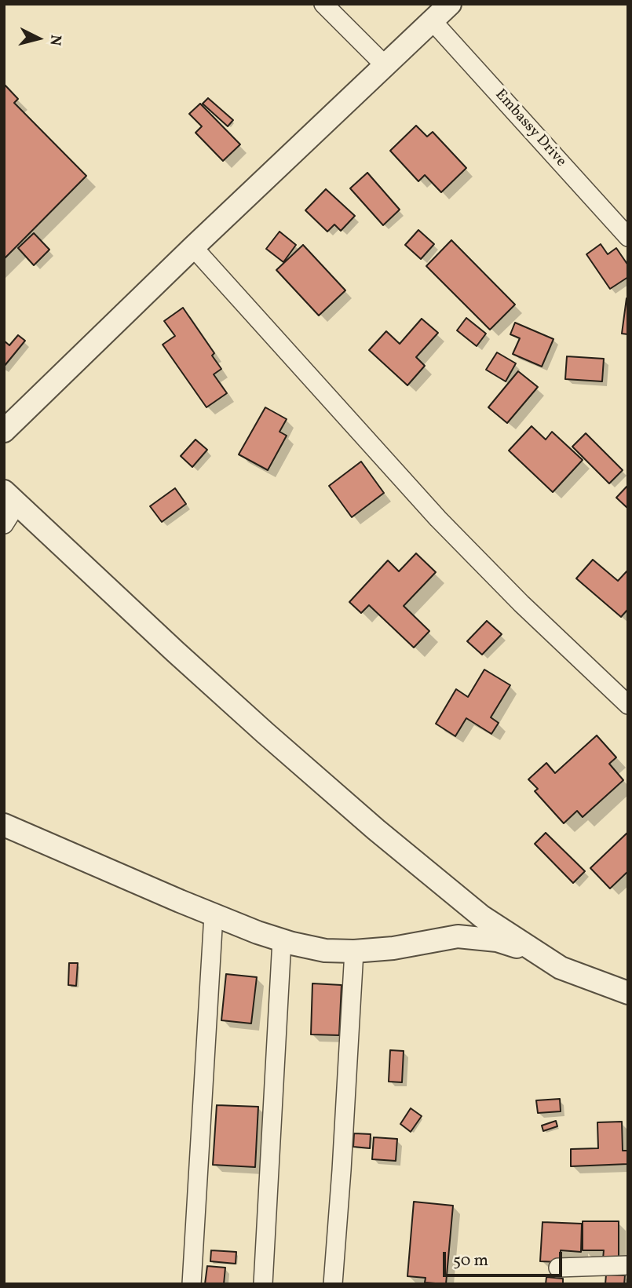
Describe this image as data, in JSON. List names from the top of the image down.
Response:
{
  "streets": {
    "street": ["Embassy Drive"]
  },
  "scale_bar": "50 m",
  "north": "right"
}
